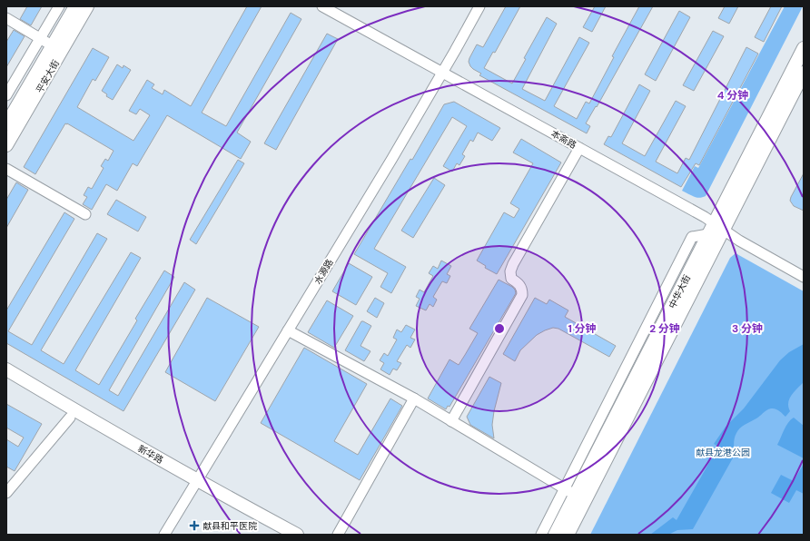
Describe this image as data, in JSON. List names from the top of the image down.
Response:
{
  "streets": {
    "main road": ["平安大街", "中华大街", "新华路"],
    "street": ["本斋路", "水源路"]
  },
  "crossings": [
    ["本斋路", "水源路"],
    ["本斋路", "中华大街"],
    ["水源路", "新华路"]
  ],
  "parks": ["献县龙港公园"],
  "places": {
    "health": ["献县和平医院"]
  },
  "rings": [
    "4 分钟",
    "1 分钟",
    "2 分钟",
    "3 分钟"
  ]
}
